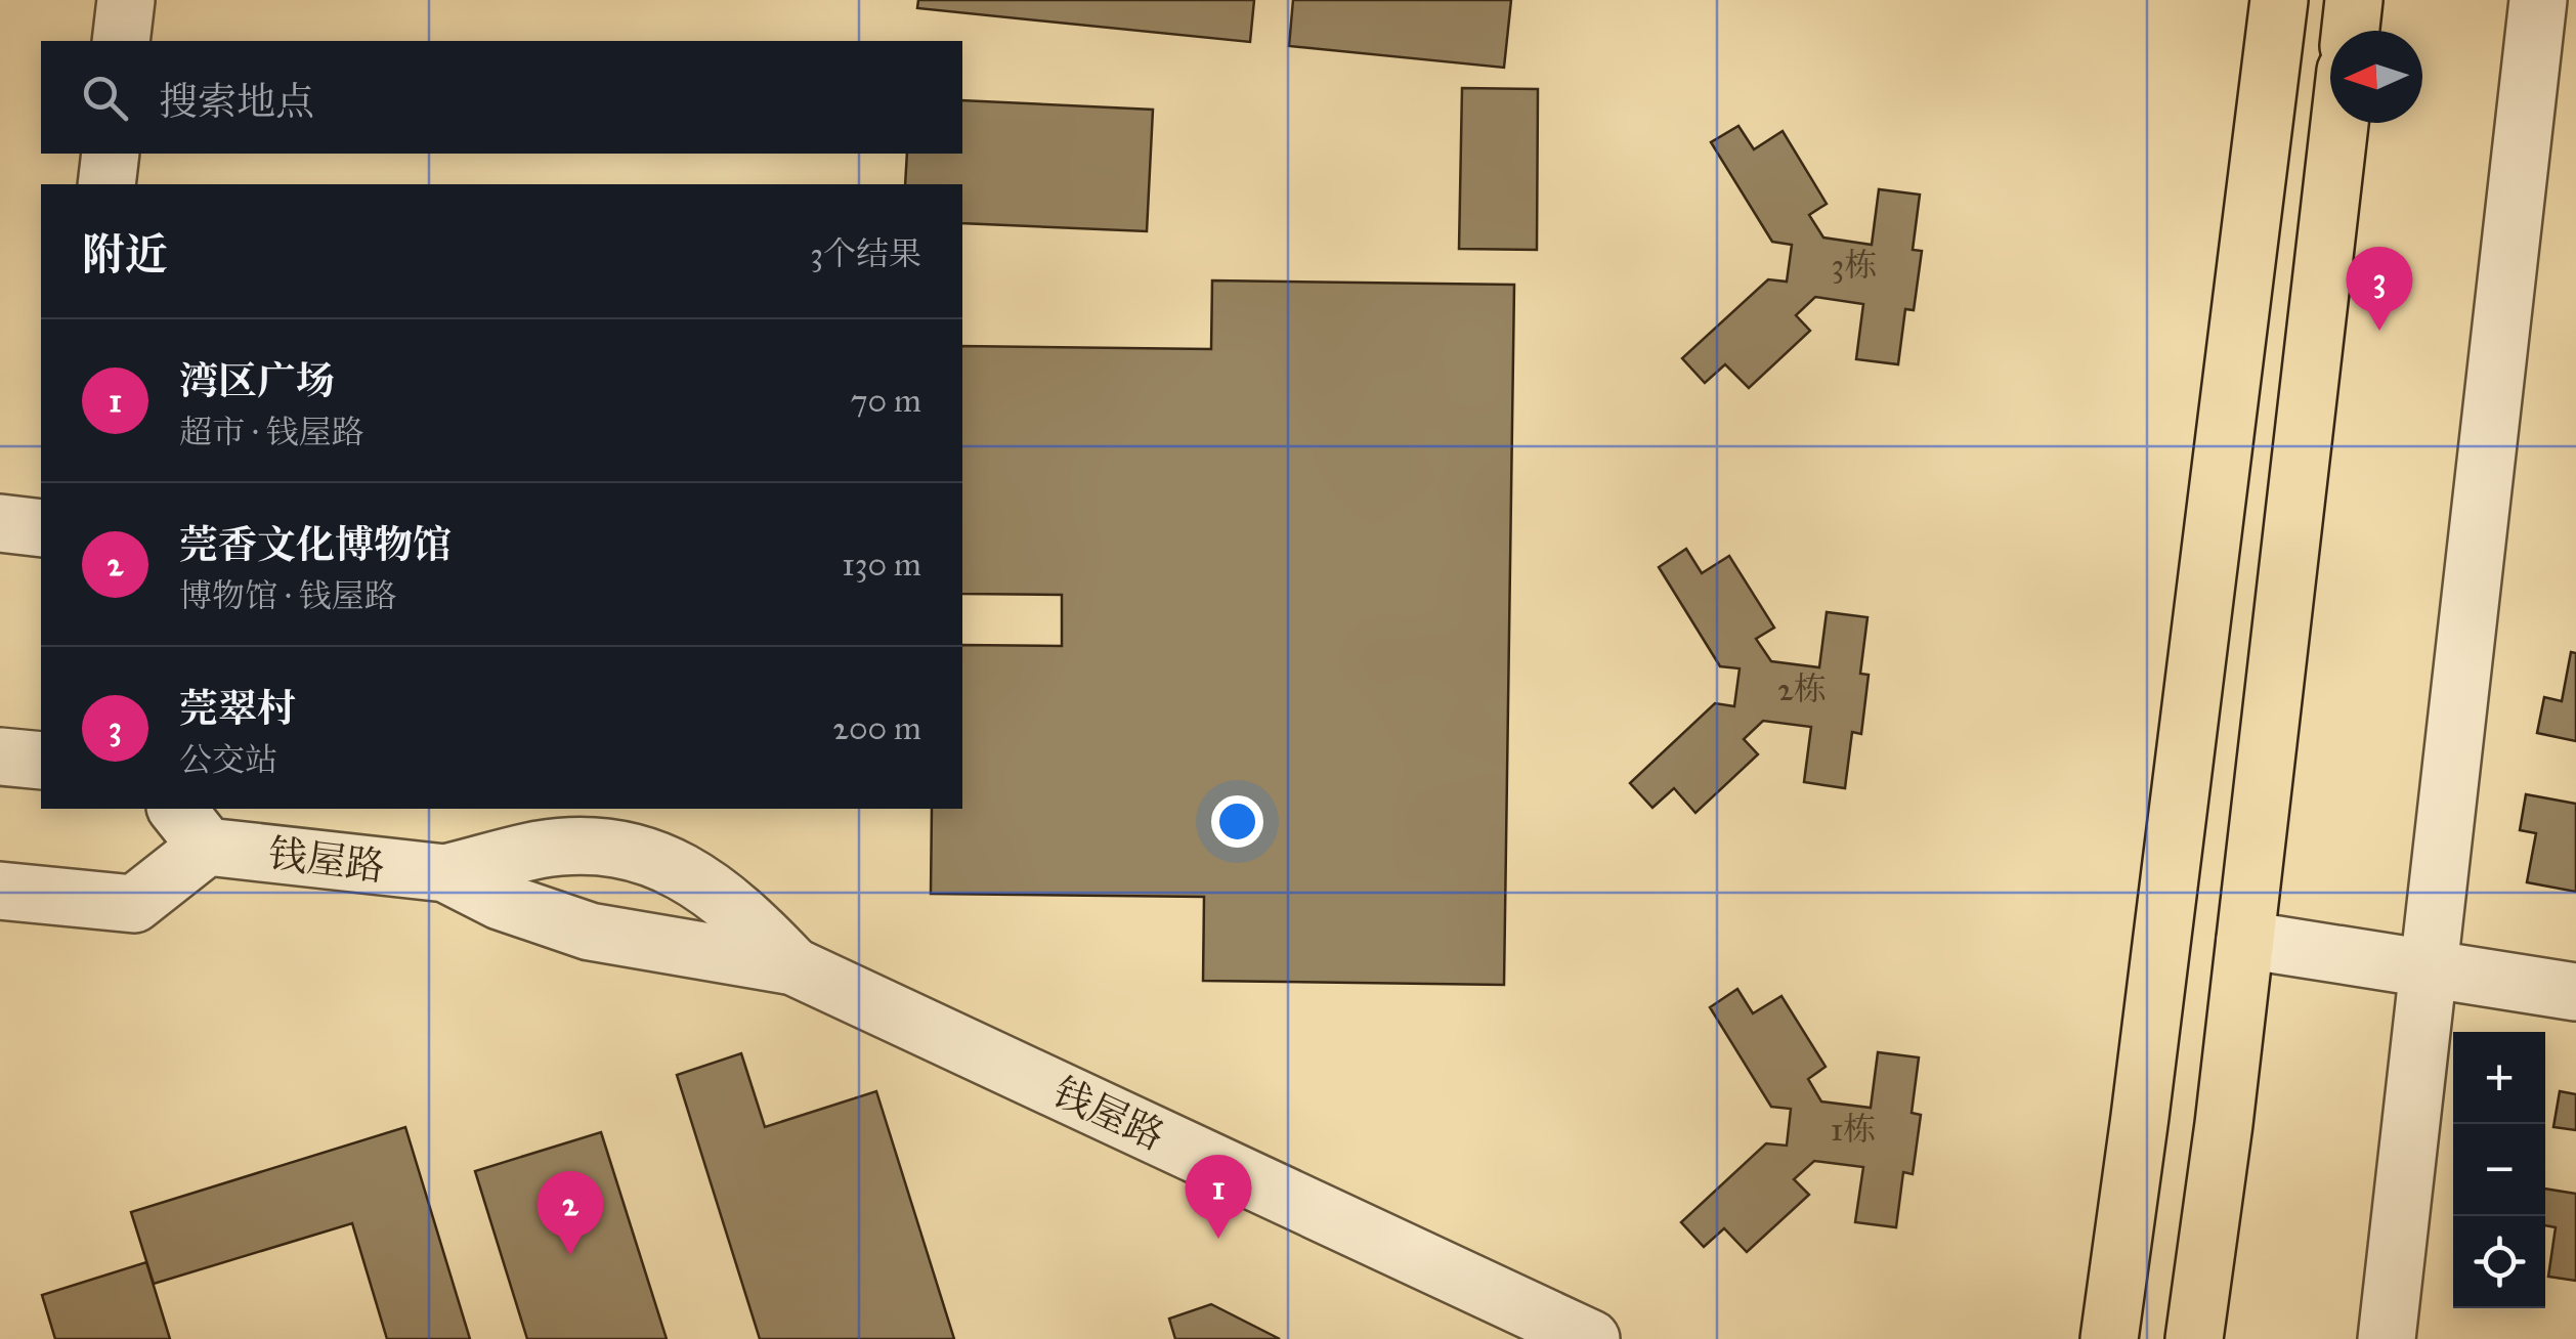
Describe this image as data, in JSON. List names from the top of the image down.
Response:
{
  "streets": {
    "street": ["钱屋路"]
  },
  "house_numbers": ["3栋", "2栋", "1栋"],
  "north": "left",
  "page": {
    "search": "搜索地点",
    "heading": ["附近", "3个结果"],
    "pins": ["3", "1", "2"],
    "list": [
      {
        "mark": "1",
        "name": "湾区广场",
        "note": "超市 · 钱屋路",
        "value": "70 m"
      },
      {
        "mark": "2",
        "name": "莞香文化博物馆",
        "note": "博物馆 · 钱屋路",
        "value": "130 m"
      },
      {
        "mark": "3",
        "name": "莞翠村",
        "note": "公交站",
        "value": "200 m"
      }
    ],
    "map_buttons": ["+", "−"]
  }
}
